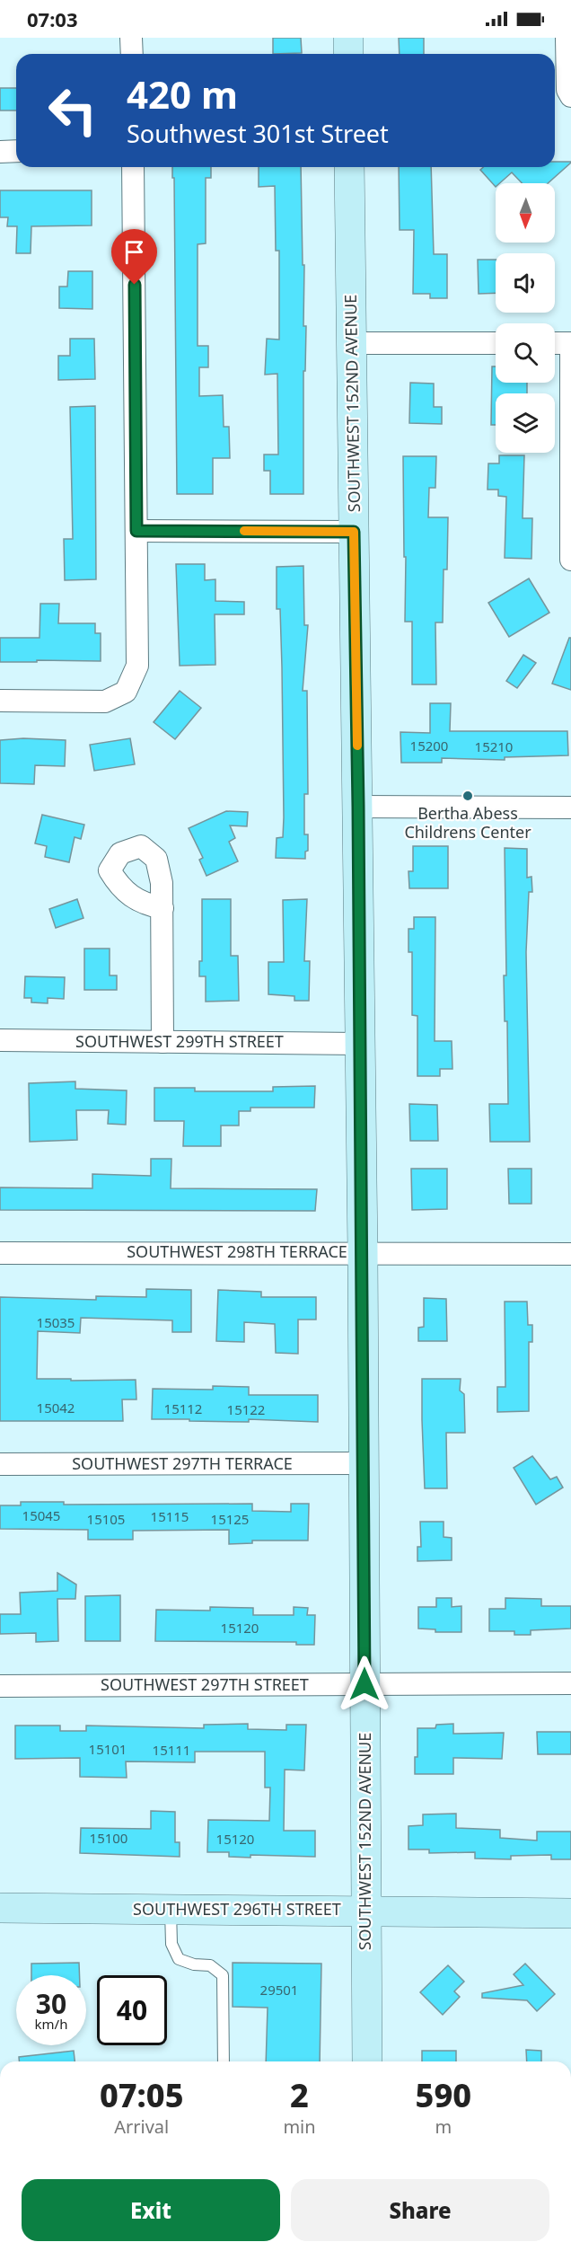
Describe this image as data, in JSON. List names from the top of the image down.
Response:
{
  "streets": {
    "street": [
      "SOUTHWEST 152ND AVENUE",
      "SOUTHWEST 299TH STREET",
      "SOUTHWEST 298TH TERRACE",
      "SOUTHWEST 297TH TERRACE",
      "SOUTHWEST 297TH STREET",
      "SOUTHWEST 296TH STREET"
    ]
  },
  "crossings": [
    ["SOUTHWEST 152ND AVENUE", "SOUTHWEST 299TH STREET"],
    ["SOUTHWEST 152ND AVENUE", "SOUTHWEST 298TH TERRACE"],
    ["SOUTHWEST 152ND AVENUE", "SOUTHWEST 297TH TERRACE"],
    ["SOUTHWEST 152ND AVENUE", "SOUTHWEST 297TH STREET"],
    ["SOUTHWEST 152ND AVENUE", "SOUTHWEST 296TH STREET"]
  ],
  "places": ["Bertha Abess Childrens Center"],
  "house_numbers": [
    "15200",
    "15210",
    "15035",
    "15042",
    "15112",
    "15122",
    "15045",
    "15115",
    "15105",
    "15125",
    "15120",
    "15101",
    "15111",
    "15100",
    "15120",
    "29501"
  ],
  "north": "bottom",
  "page": {
    "status": "07:03",
    "turn": ["420 m", "Southwest 301st Street"],
    "speed": "30 km/h",
    "limit": "40",
    "eta": [
      "07:05",
      "Arrival",
      "2",
      "min",
      "590",
      "m"
    ],
    "buttons": ["Exit", "Share"]
  }
}
